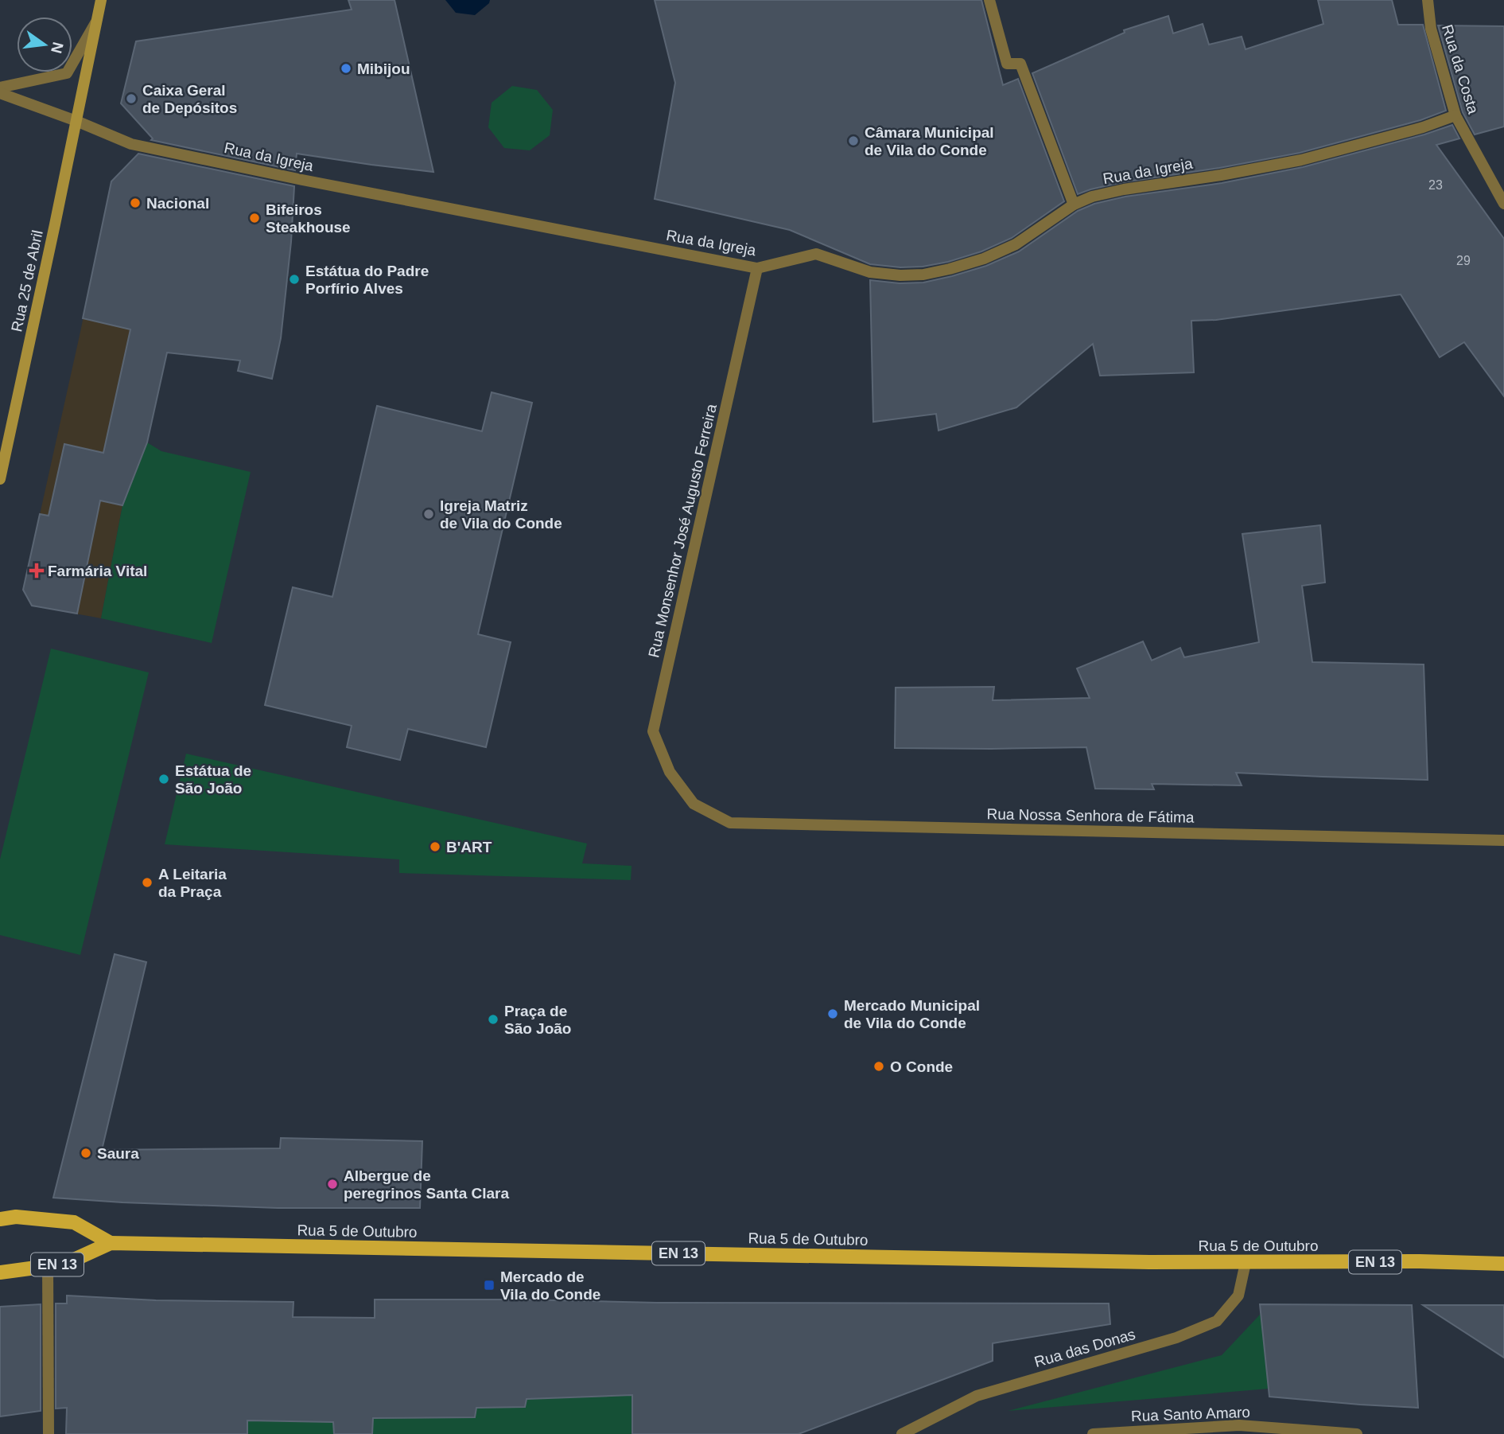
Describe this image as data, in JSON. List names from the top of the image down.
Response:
{
  "streets": {
    "main road": ["Rua 5 de Outubro", "EN 13"],
    "street": [
      "Rua da Costa",
      "Rua da Igreja",
      "Rua 25 de Abril",
      "Rua Monsenhor José Augusto Ferreira",
      "Rua Nossa Senhora de Fátima",
      "Rua das Donas",
      "Rua Santo Amaro"
    ]
  },
  "crossings": [
    ["Rua da Costa", "Rua da Igreja"],
    ["Rua da Igreja", "Rua 25 de Abril"],
    ["Rua da Igreja", "Rua Monsenhor José Augusto Ferreira"],
    ["Rua Monsenhor José Augusto Ferreira", "Rua Nossa Senhora de Fátima"],
    ["Rua 5 de Outubro", "Rua das Donas"]
  ],
  "places": {
    "other": [
      "Mibijou",
      "Caixa Geral de Depósitos",
      "Câmara Municipal de Vila do Conde",
      "Nacional",
      "Bifeiros Steakhouse",
      "Estátua do Padre Porfírio Alves",
      "Igreja Matriz de Vila do Conde",
      "Estátua de São João",
      "B'ART",
      "A Leitaria da Praça",
      "Mercado Municipal de Vila do Conde",
      "Praça de São João",
      "O Conde",
      "Saura",
      "Albergue de peregrinos Santa Clara"
    ],
    "health": ["Farmária Vital"],
    "transit": ["Mercado de Vila do Conde"]
  },
  "house_numbers": ["23", "29"],
  "north": "right"
}
